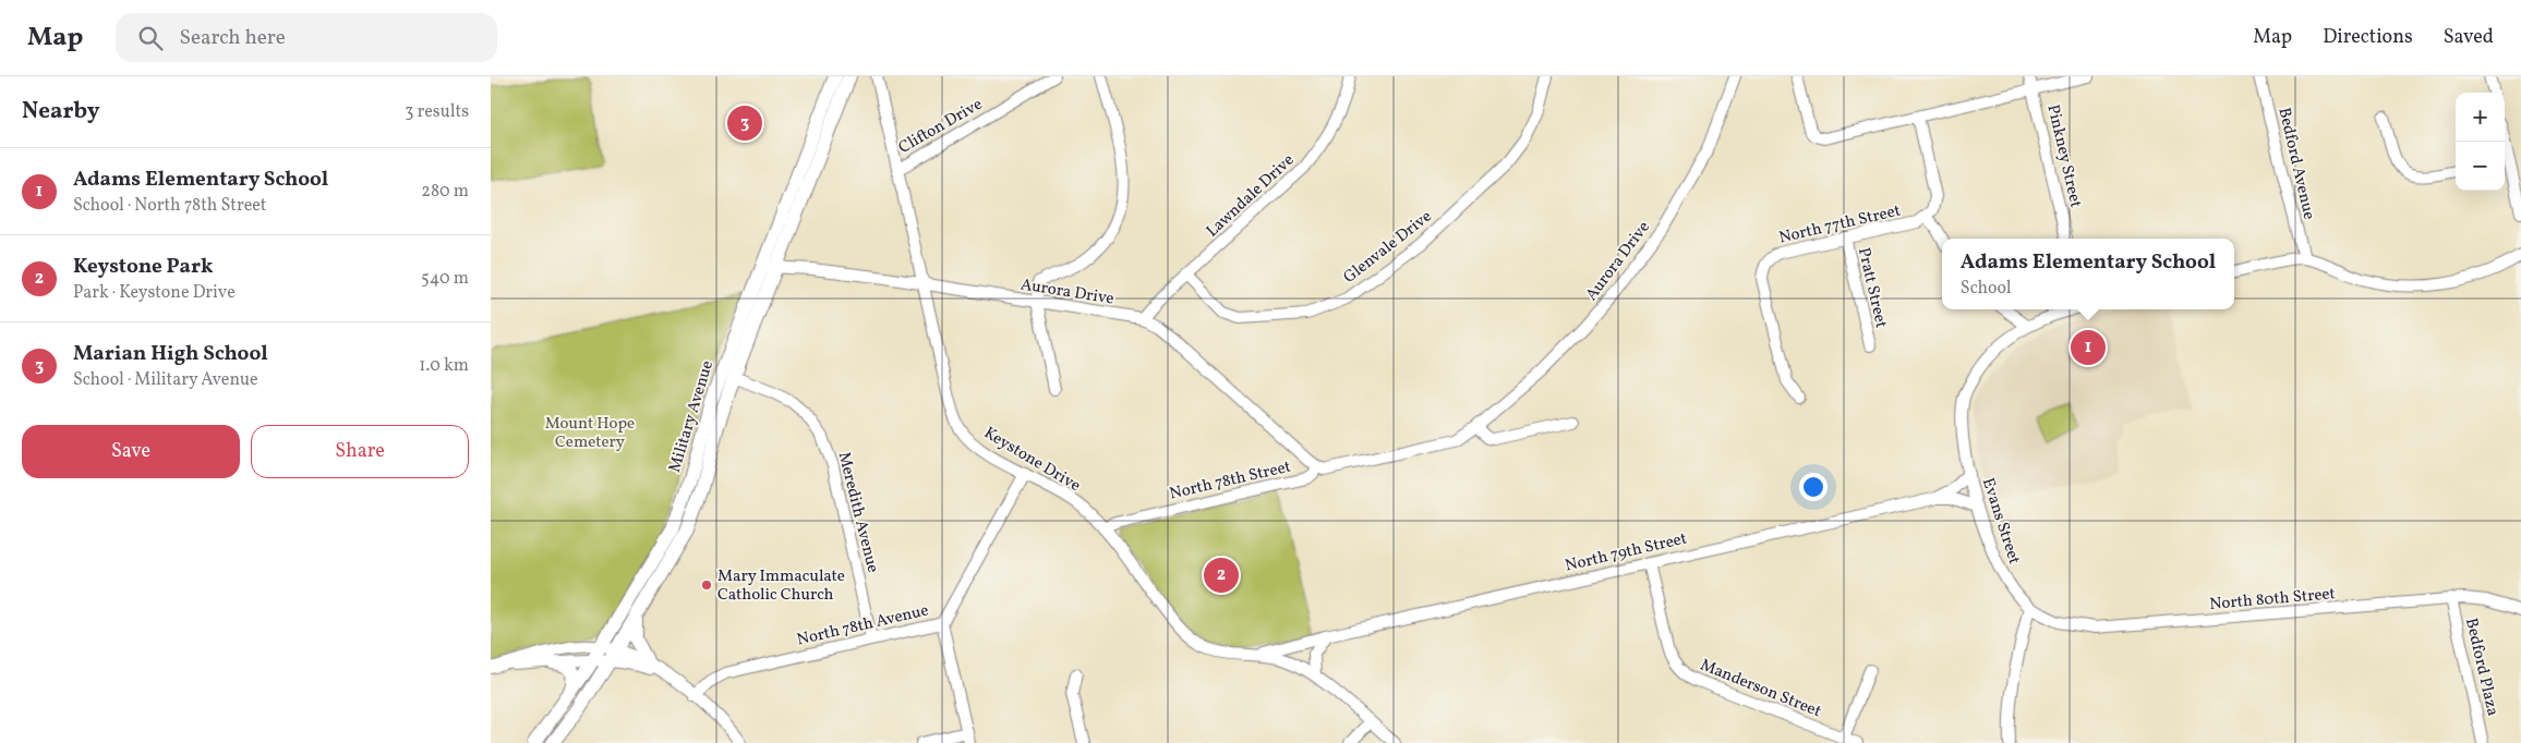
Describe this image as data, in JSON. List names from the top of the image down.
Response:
{
  "streets": {
    "main road": ["Military Avenue"],
    "street": [
      "Clifton Drive",
      "Pinkney Street",
      "Bedford Avenue",
      "Lawndale Drive",
      "North 77th Street",
      "Glenvale Drive",
      "Aurora Drive",
      "Pratt Street",
      "Keystone Drive",
      "North 78th Street",
      "Meredith Avenue",
      "Evans Street",
      "North 79th Street",
      "North 80th Street",
      "North 78th Avenue",
      "Bedford Plaza",
      "Manderson Street"
    ]
  },
  "crossings": [
    ["Clifton Drive", "Keystone Drive"],
    ["Lawndale Drive", "Glenvale Drive"],
    ["Lawndale Drive", "Aurora Drive"],
    ["North 77th Street", "Pratt Street"],
    ["Aurora Drive", "Military Avenue"],
    ["Aurora Drive", "Keystone Drive"],
    ["Aurora Drive", "North 78th Street"],
    ["Military Avenue", "Meredith Avenue"],
    ["Keystone Drive", "North 78th Street"],
    ["Keystone Drive", "North 79th Street"],
    ["Keystone Drive", "North 78th Avenue"],
    ["Meredith Avenue", "North 78th Avenue"],
    ["Evans Street", "North 79th Street"],
    ["Evans Street", "North 80th Street"],
    ["North 79th Street", "Manderson Street"],
    ["North 80th Street", "Bedford Plaza"]
  ],
  "parks": ["Mount Hope Cemetery"],
  "places": ["Mary Immaculate Catholic Church"],
  "page": {
    "header": "Map",
    "search": "Search here",
    "nav": ["Map", "Directions", "Saved"],
    "heading": ["Nearby", "3 results"],
    "map_buttons": ["+", "−"],
    "pins": ["3", "1", "2"],
    "list": [
      {
        "mark": "1",
        "name": "Adams Elementary School",
        "note": "School · North 78th Street",
        "value": "280 m"
      },
      {
        "mark": "2",
        "name": "Keystone Park",
        "note": "Park · Keystone Drive",
        "value": "540 m"
      },
      {
        "mark": "3",
        "name": "Marian High School",
        "note": "School · Military Avenue",
        "value": "1.0 km"
      }
    ],
    "popup": ["Adams Elementary School", "School"],
    "buttons": ["Save", "Share"]
  }
}
